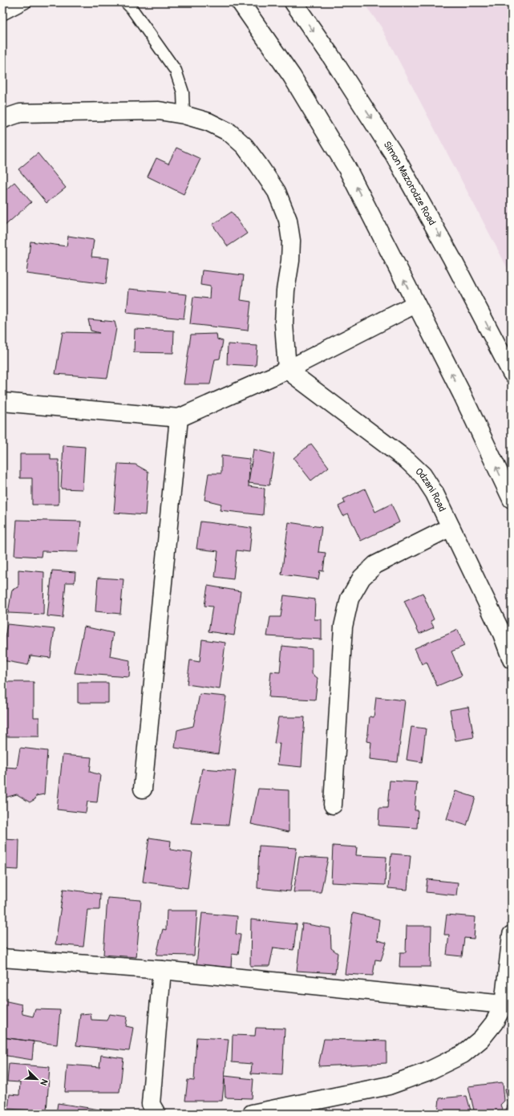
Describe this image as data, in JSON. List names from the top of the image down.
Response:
{
  "streets": {
    "main road": ["Simon Mazorodze Road", "Odzani Road"]
  },
  "north": "bottom right"
}
